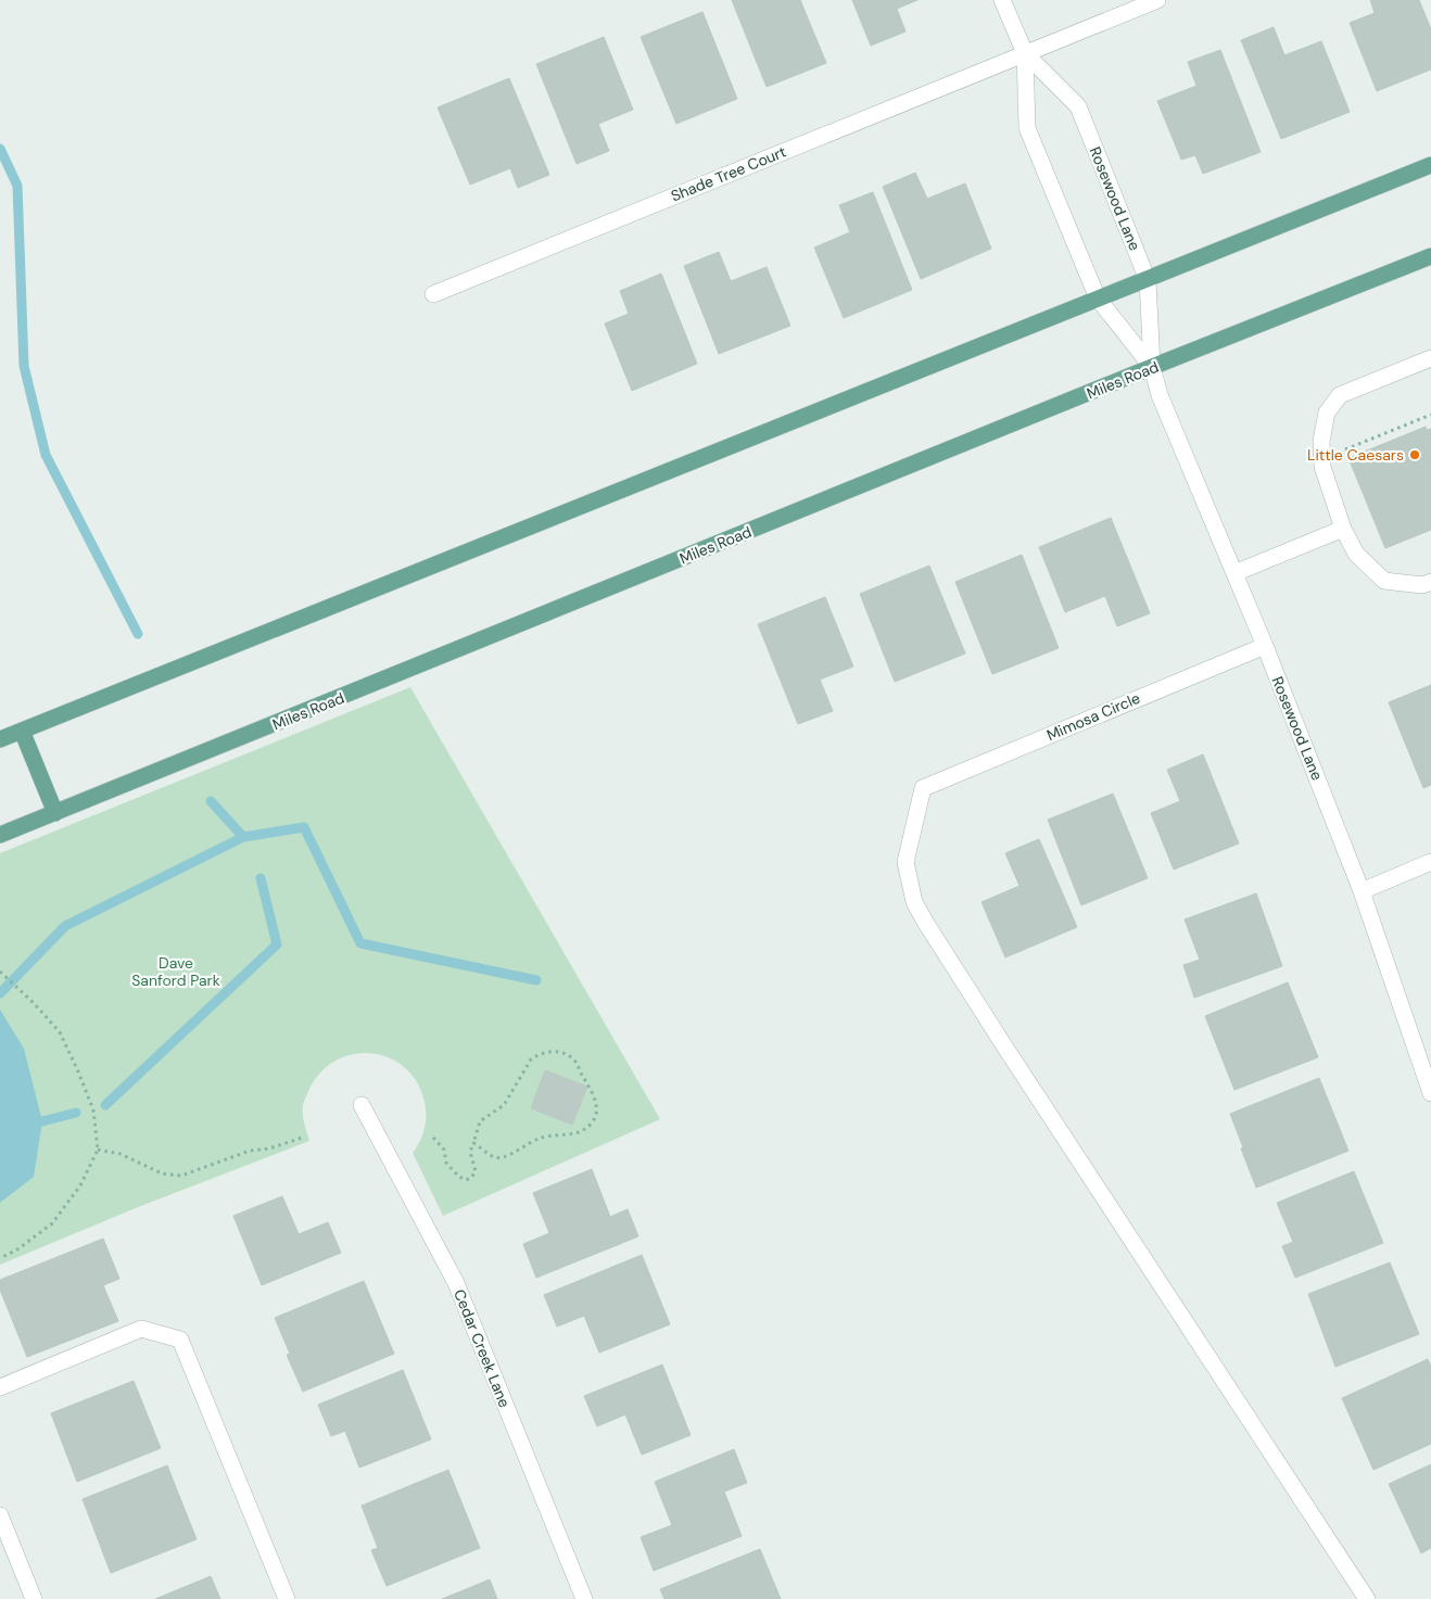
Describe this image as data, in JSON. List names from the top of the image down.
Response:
{
  "streets": {
    "main road": ["Miles Road"],
    "street": [
      "Shade Tree Court",
      "Rosewood Lane",
      "Mimosa Circle",
      "Cedar Creek Lane"
    ]
  },
  "crossings": [
    ["Shade Tree Court", "Rosewood Lane"],
    ["Rosewood Lane", "Miles Road"],
    ["Rosewood Lane", "Mimosa Circle"]
  ],
  "parks": ["Dave Sanford Park"],
  "places": ["Little Caesars"]
}
